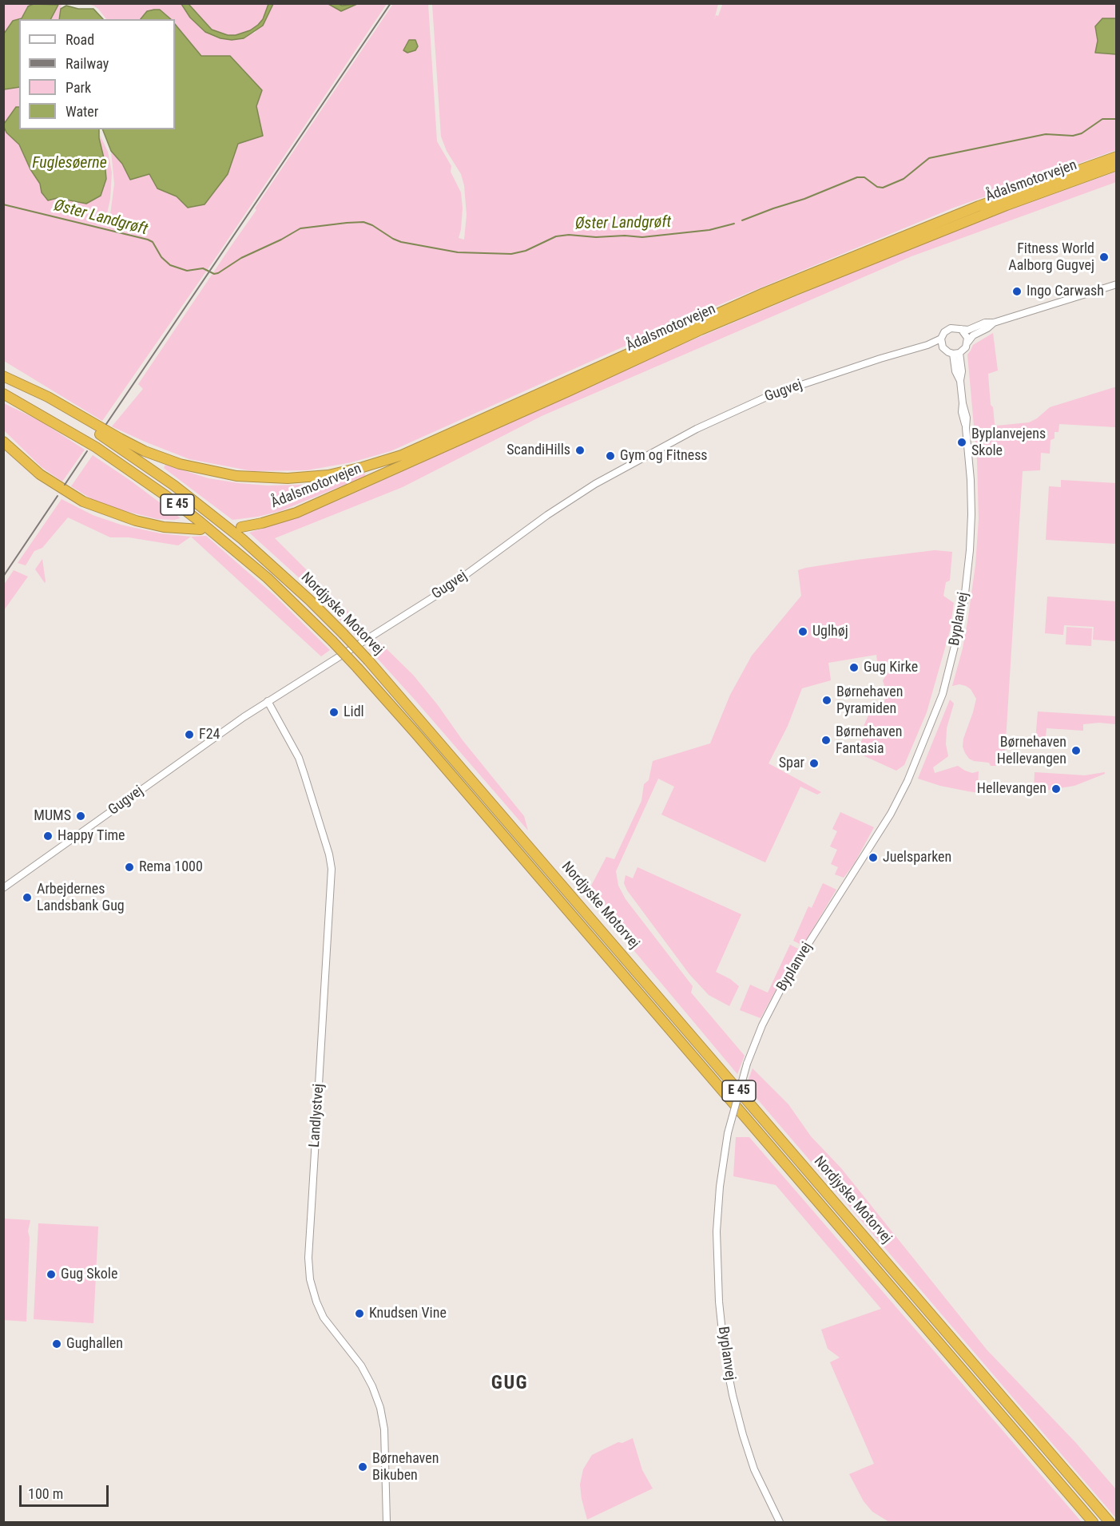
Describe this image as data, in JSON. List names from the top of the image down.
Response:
{
  "streets": {
    "highway": ["Ådalsmotorvejen", "E 45", "Nordjyske Motorvej"],
    "street": ["Gugvej", "Byplanvej", "Landlystvej"]
  },
  "crossings": [
    ["Ådalsmotorvejen", "Nordjyske Motorvej"],
    ["Gugvej", "Byplanvej"],
    ["Gugvej", "Landlystvej"]
  ],
  "districts": ["GUG"],
  "water": ["Fuglesøerne", "Øster Landgrøft"],
  "places": [
    "Fitness World Aalborg Gugvej",
    "Ingo Carwash",
    "Byplanvejens Skole",
    "ScandiHills",
    "Gym og Fitness",
    "Uglhøj",
    "Gug Kirke",
    "Børnehaven Pyramiden",
    "Lidl",
    "F24",
    "Børnehaven Fantasia",
    "Børnehaven Hellevangen",
    "Spar",
    "Hellevangen",
    "MUMS",
    "Happy Time",
    "Juelsparken",
    "Rema 1000",
    "Arbejdernes Landsbank Gug",
    "Gug Skole",
    "Knudsen Vine",
    "Gughallen",
    "Børnehaven Bikuben"
  ],
  "legend": [
    "Road",
    "Railway",
    "Park",
    "Water"
  ],
  "scale_bar": "100 m"
}
